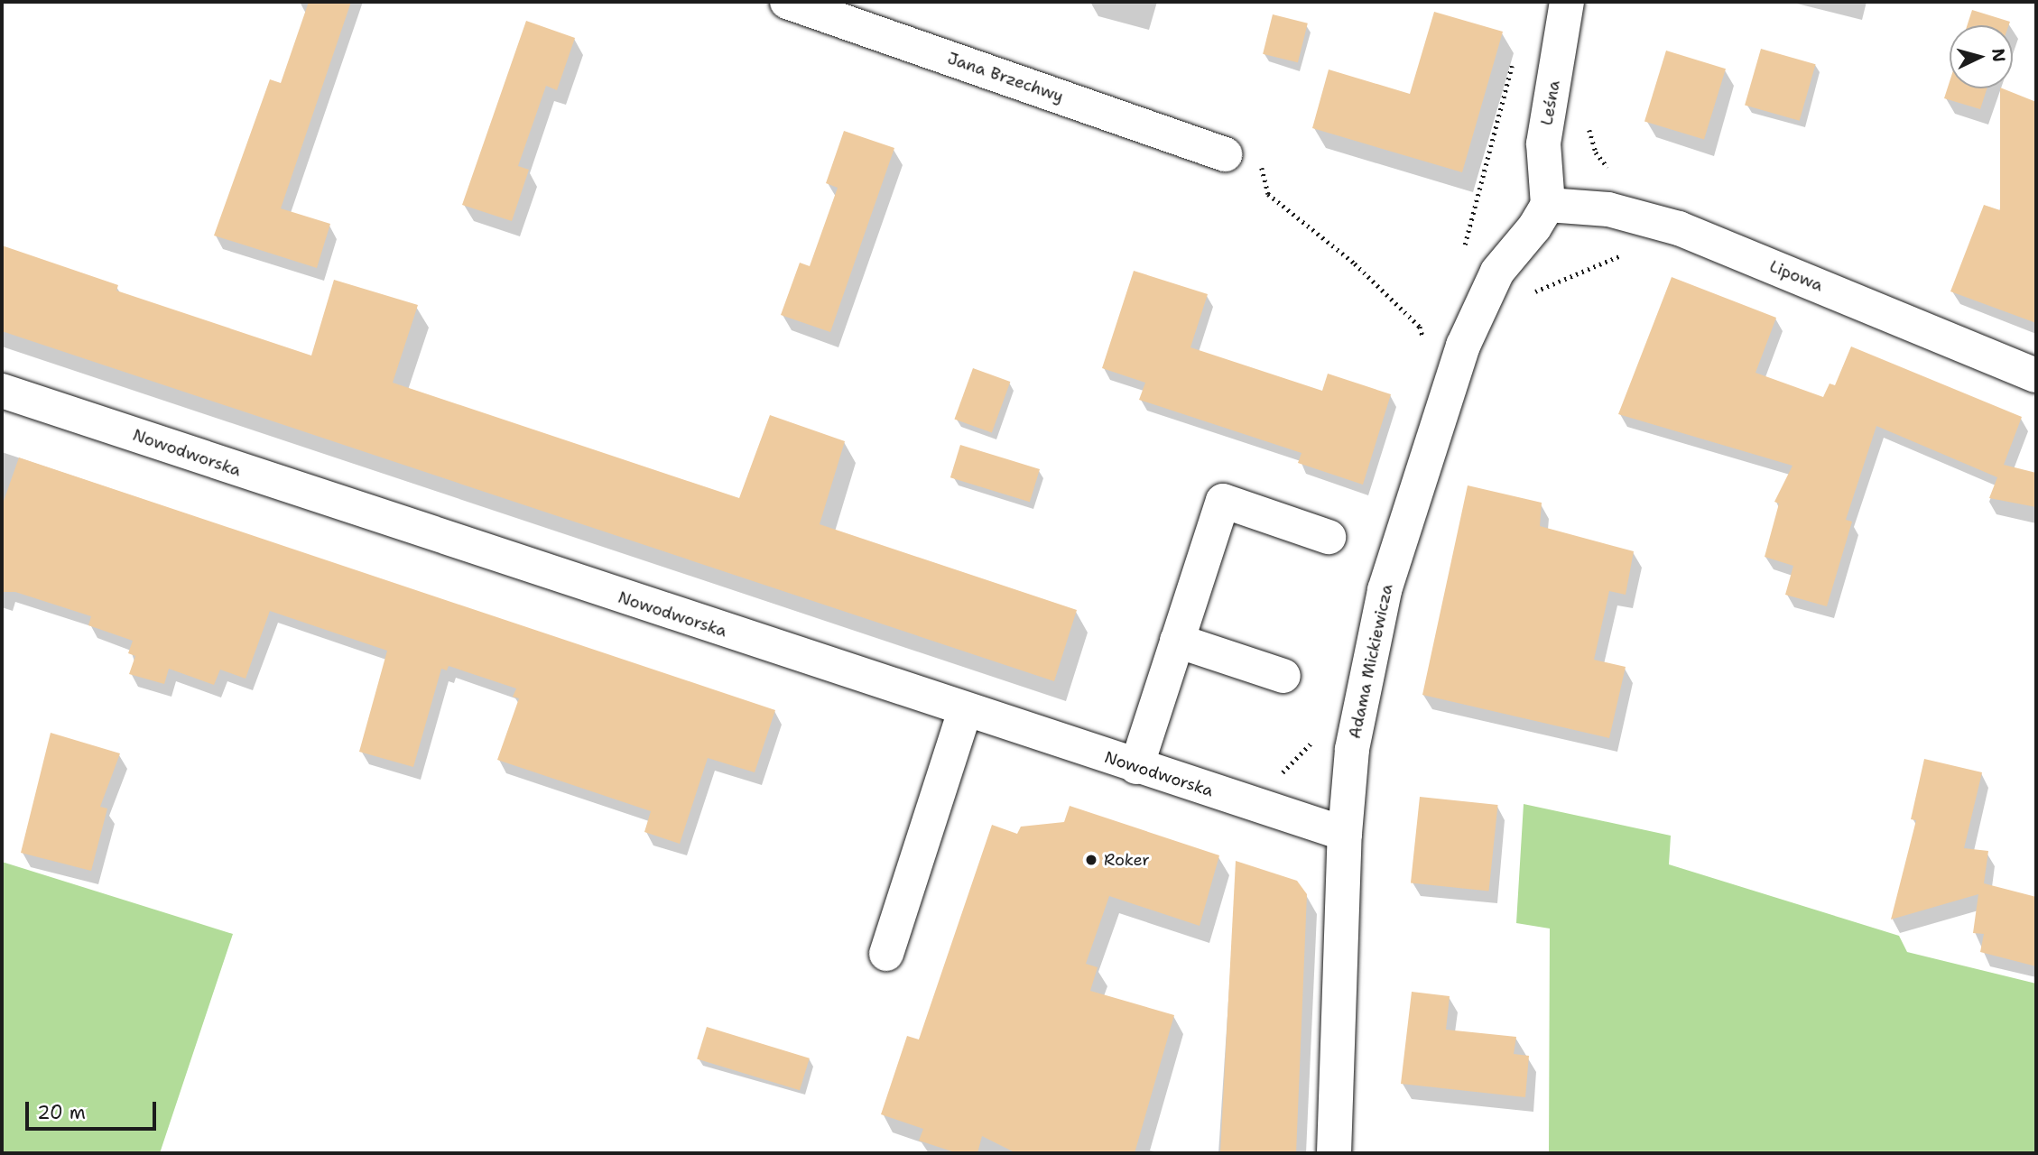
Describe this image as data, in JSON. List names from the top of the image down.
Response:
{
  "streets": {
    "street": [
      "Jana Brzechwy",
      "Leśna",
      "Lipowa",
      "Nowodworska",
      "Adama Mickiewicza"
    ]
  },
  "crossings": [
    ["Leśna", "Lipowa"],
    ["Leśna", "Adama Mickiewicza"],
    ["Lipowa", "Adama Mickiewicza"],
    ["Nowodworska", "Adama Mickiewicza"]
  ],
  "places": ["Roker"],
  "scale_bar": "20 m",
  "north": "right"
}
